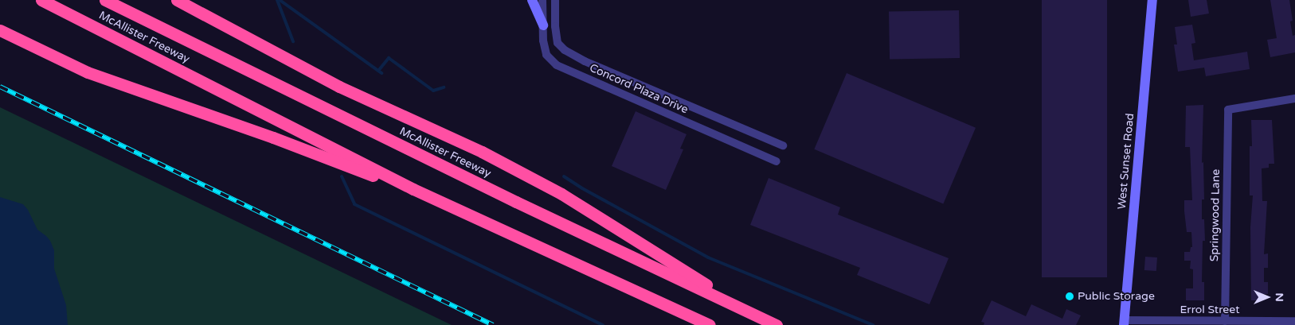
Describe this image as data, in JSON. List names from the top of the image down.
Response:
{
  "streets": {
    "highway": ["McAllister Freeway"],
    "main road": ["West Sunset Road"],
    "street": ["Concord Plaza Drive", "Springwood Lane", "Errol Street"]
  },
  "crossings": [
    ["West Sunset Road", "Errol Street"],
    ["Springwood Lane", "Errol Street"]
  ],
  "places": ["Public Storage"],
  "north": "right"
}
